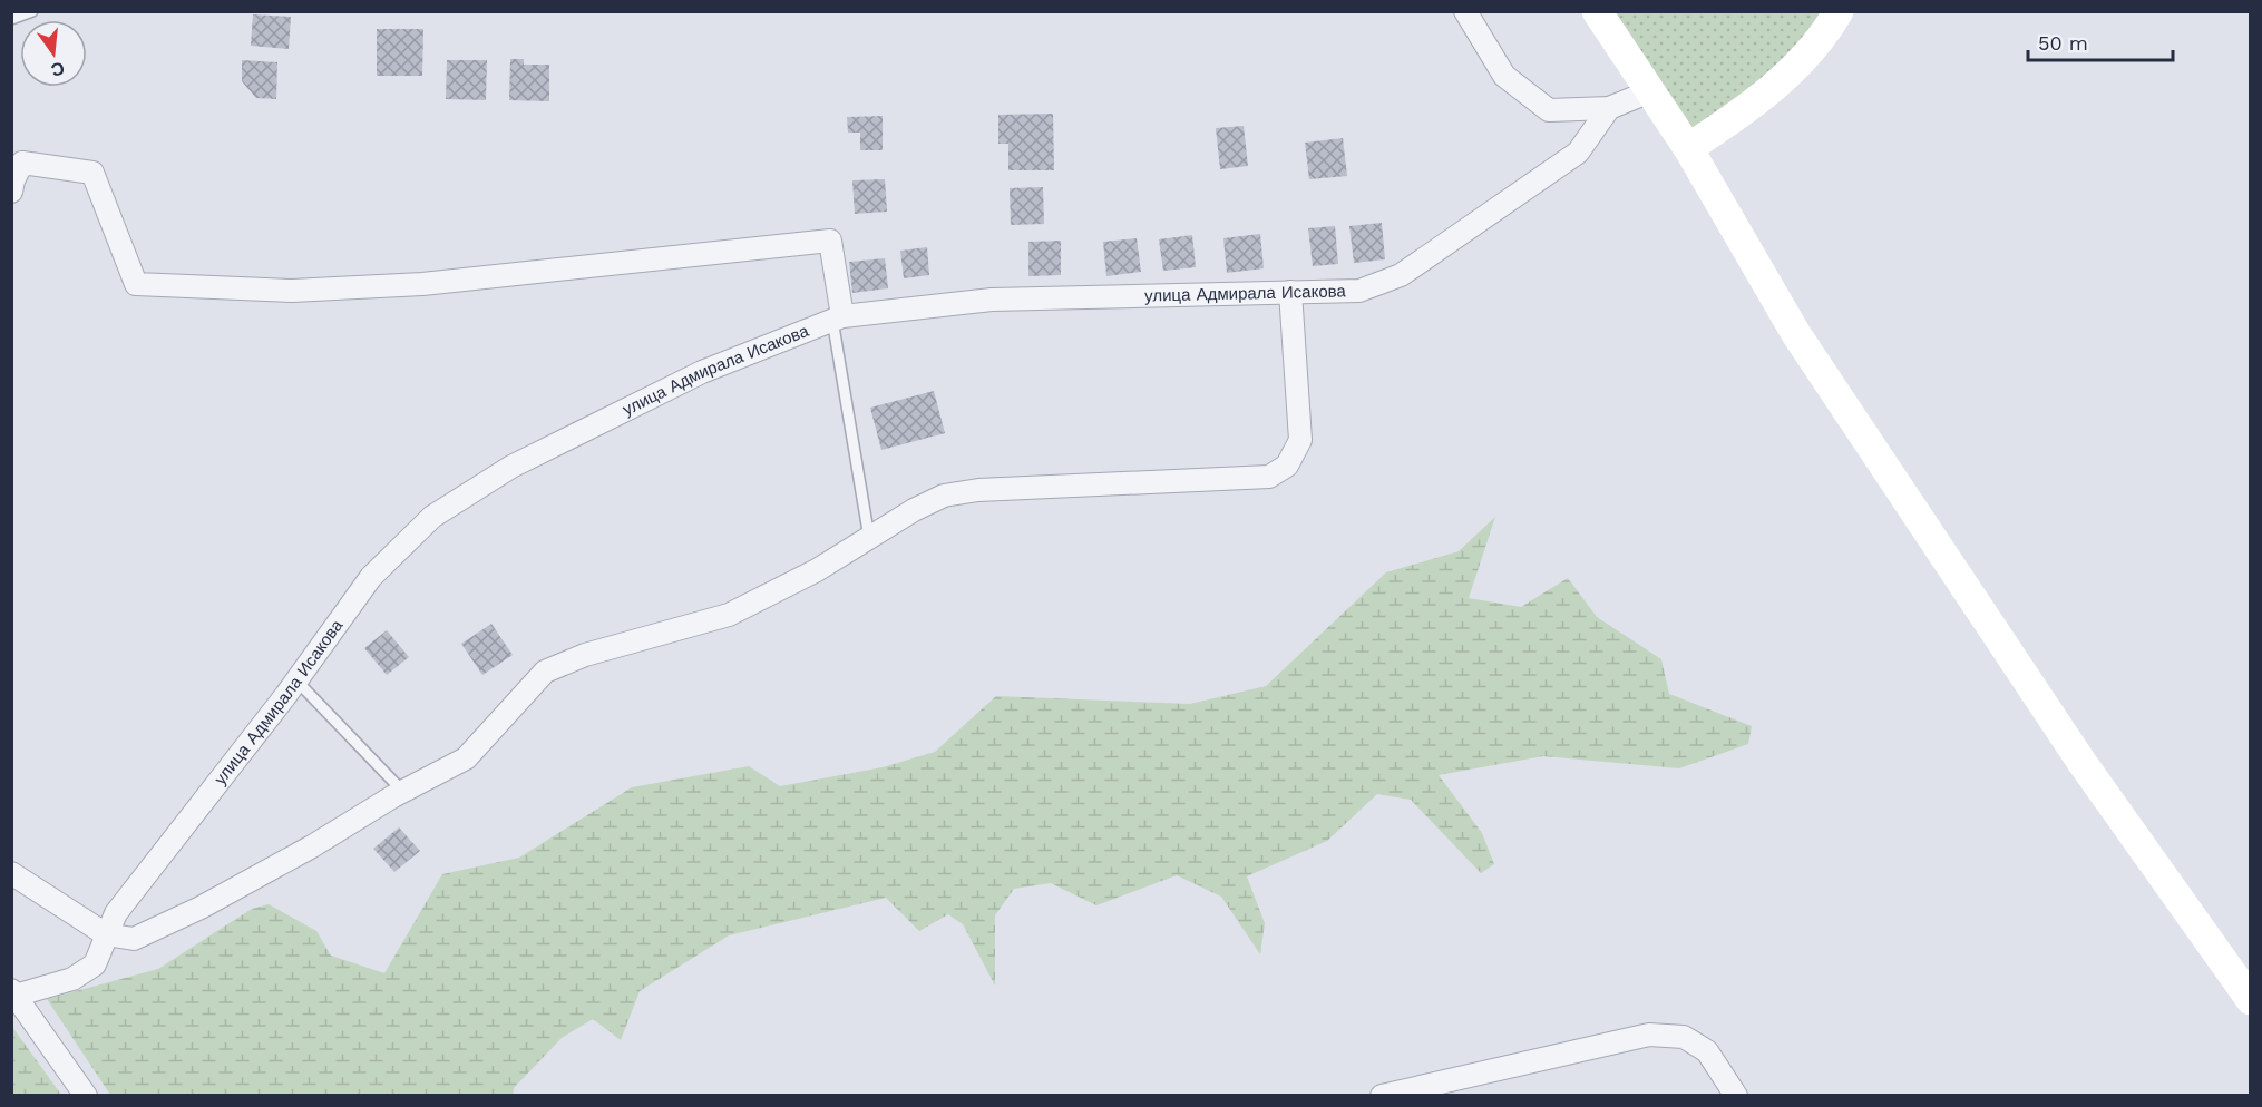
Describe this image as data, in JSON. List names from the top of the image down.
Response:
{
  "streets": {
    "street": ["улица Адмирала Исакова"]
  },
  "scale_bar": "50 m",
  "north": "bottom"
}
